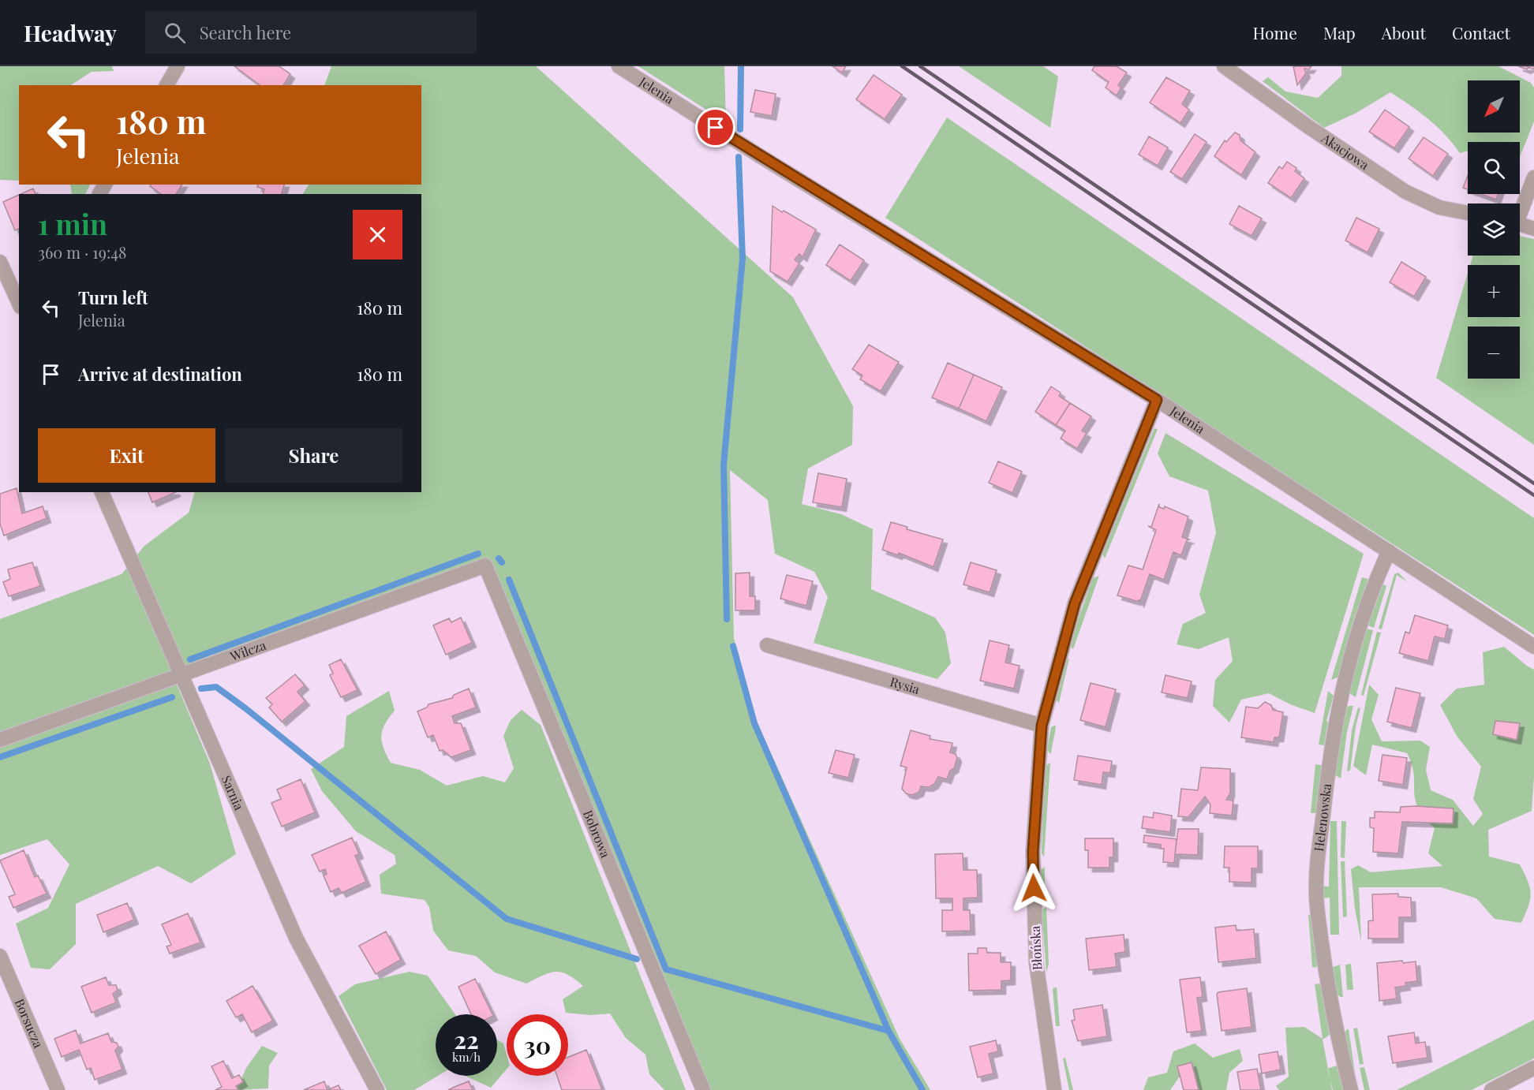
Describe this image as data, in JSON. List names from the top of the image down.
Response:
{
  "streets": {
    "street": [
      "Jelenia",
      "Akacjowa",
      "Wilcza",
      "Rysia",
      "Sarnia",
      "Helenowska",
      "Bobrowa",
      "Błońska",
      "Borsucza"
    ]
  },
  "crossings": [
    ["Jelenia", "Helenowska"],
    ["Jelenia", "Błońska"],
    ["Wilcza", "Sarnia"],
    ["Wilcza", "Bobrowa"],
    ["Rysia", "Błońska"]
  ],
  "north": "bottom left",
  "page": {
    "header": "Headway",
    "search": "Search here",
    "nav": [
      "Home",
      "Map",
      "About",
      "Contact"
    ],
    "map_buttons": ["+", "−"],
    "turn": ["180 m", "Jelenia"],
    "heading": ["1 min", "360 m · 19:48"],
    "list": [
      {
        "name": "Turn left",
        "note": "Jelenia",
        "value": "180 m"
      },
      {
        "name": "Arrive at destination",
        "value": "180 m"
      }
    ],
    "buttons": ["Exit", "Share"],
    "speed": "22 km/h",
    "limit": "30"
  }
}
